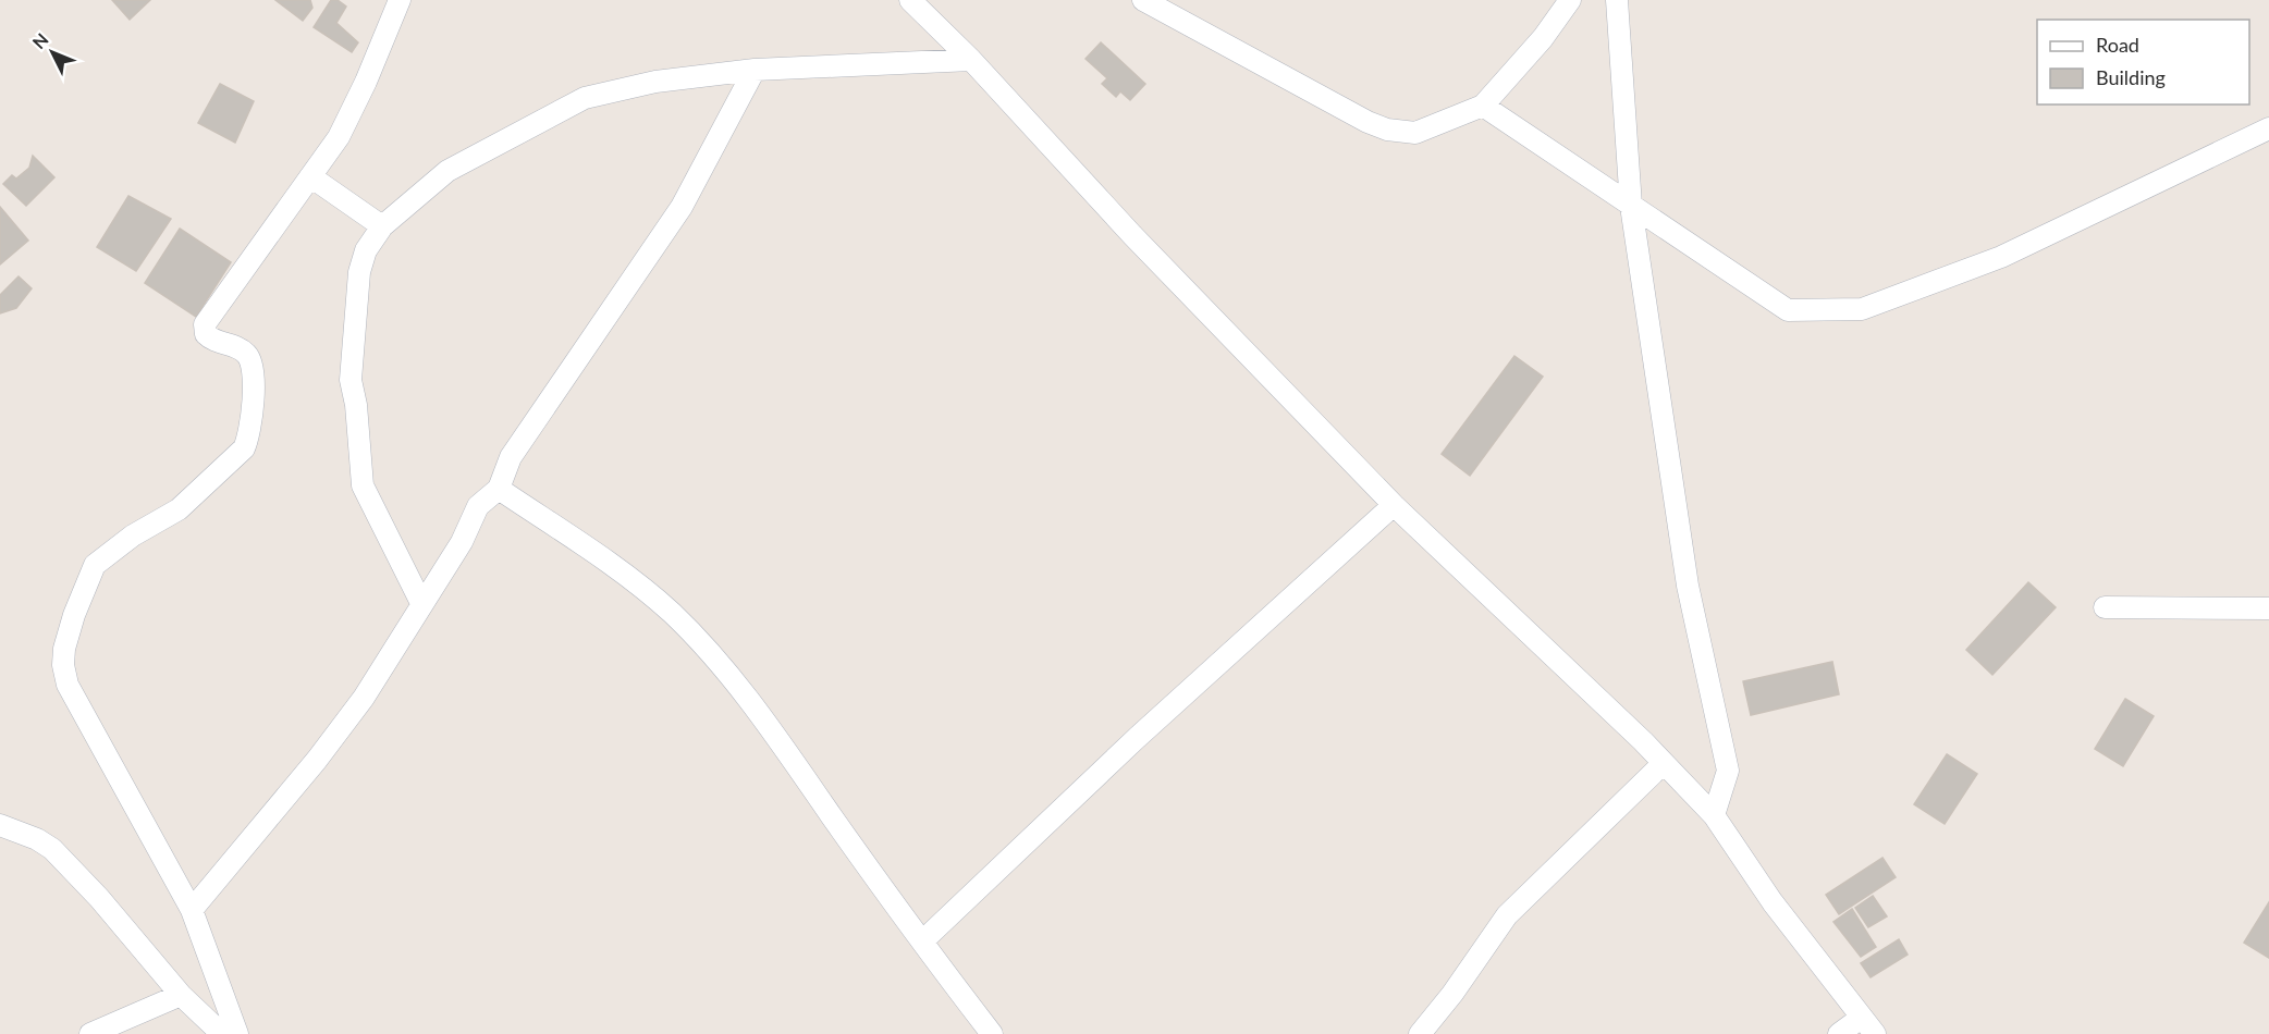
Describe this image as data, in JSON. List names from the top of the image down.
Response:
{
  "legend": ["Road", "Building"],
  "north": "top left"
}
